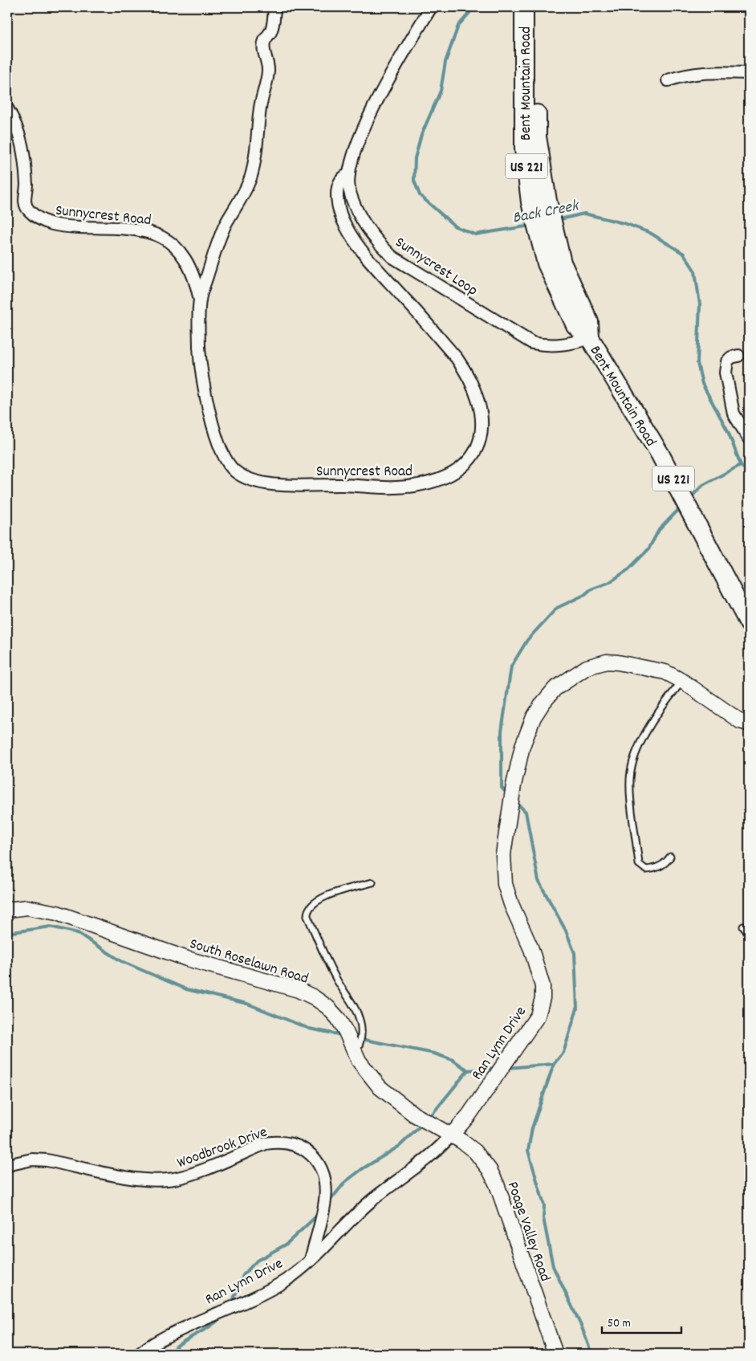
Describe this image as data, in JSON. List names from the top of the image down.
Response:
{
  "streets": {
    "main road": ["Bent Mountain Road", "US 221"],
    "street": [
      "Sunnycrest Road",
      "Sunnycrest Loop",
      "South Roselawn Road",
      "Ran Lynn Drive",
      "Woodbrook Drive",
      "Poage Valley Road"
    ]
  },
  "crossings": [
    ["Bent Mountain Road", "Sunnycrest Loop"],
    ["Sunnycrest Road", "Sunnycrest Loop"],
    ["South Roselawn Road", "Ran Lynn Drive"],
    ["South Roselawn Road", "Poage Valley Road"],
    ["Ran Lynn Drive", "Woodbrook Drive"],
    ["Ran Lynn Drive", "Poage Valley Road"]
  ],
  "water": ["Back Creek"],
  "scale_bar": "50 m"
}
